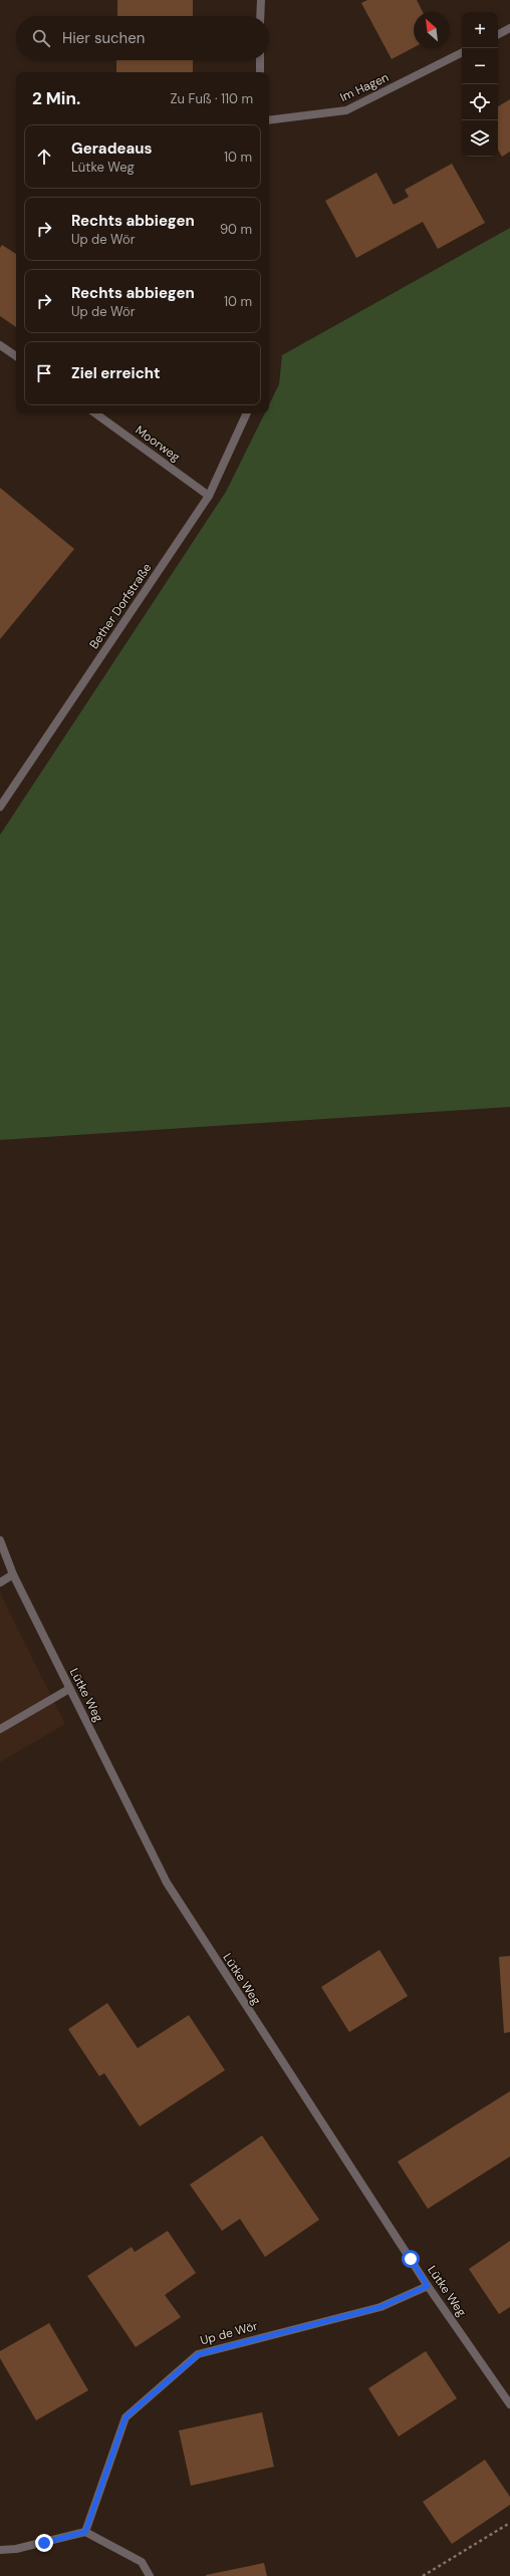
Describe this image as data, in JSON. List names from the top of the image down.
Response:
{
  "streets": {
    "street": [
      "Im Hagen",
      "Moorweg",
      "Bether Dorfstraße",
      "Lütke Weg",
      "Up de Wör"
    ]
  },
  "crossings": [
    ["Moorweg", "Bether Dorfstraße"],
    ["Lütke Weg", "Up de Wör"]
  ],
  "north": "top left",
  "page": {
    "map_buttons": ["+", "−"],
    "search": "Hier suchen",
    "heading": ["2 Min.", "Zu Fuß · 110 m"],
    "list": [
      ["Geradeaus", "Lütke Weg", "10 m"],
      ["Rechts abbiegen", "Up de Wör", "90 m"],
      ["Rechts abbiegen", "Up de Wör", "10 m"],
      "Ziel erreicht"
    ]
  }
}
